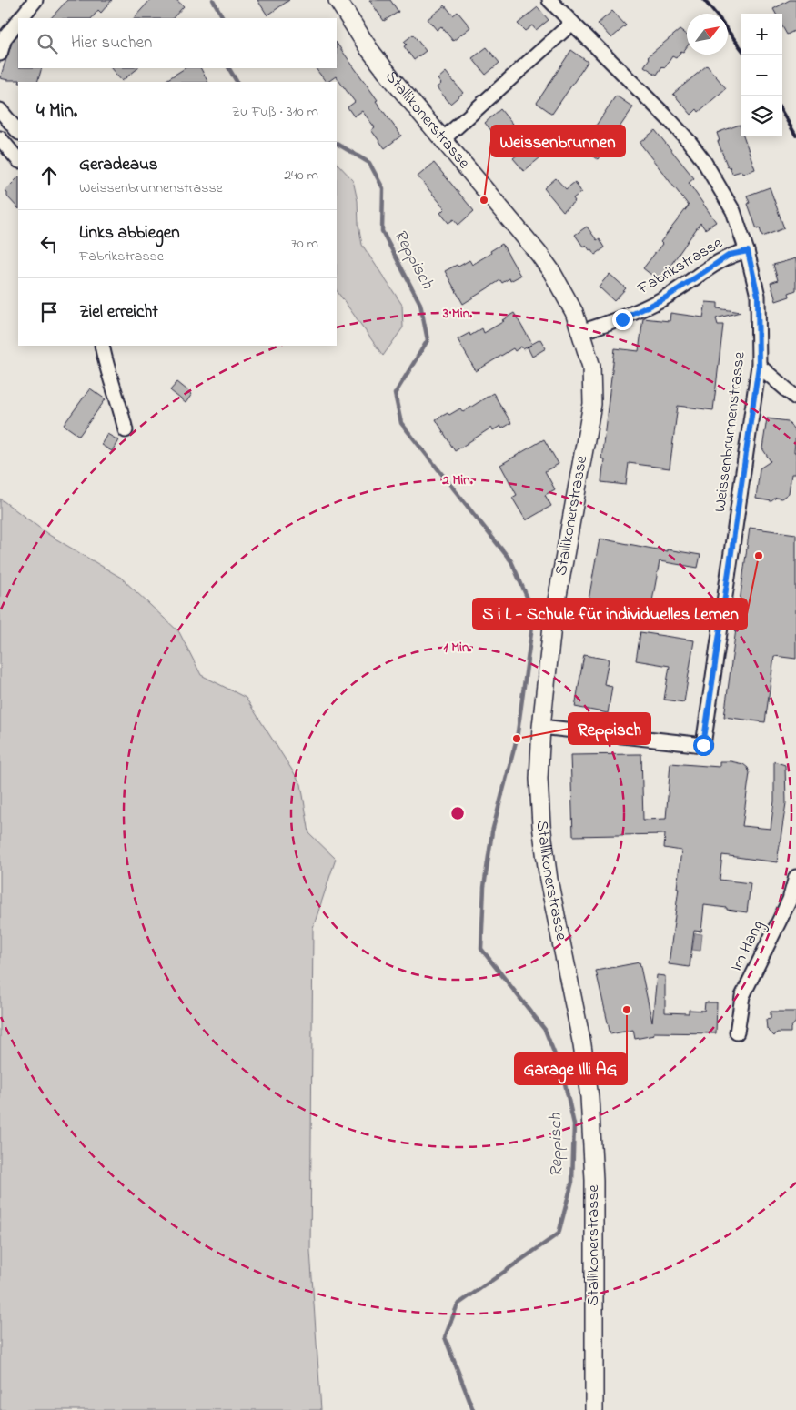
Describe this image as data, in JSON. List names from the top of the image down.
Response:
{
  "streets": {
    "street": [
      "Stallikonerstrasse",
      "Fabrikstrasse",
      "Weissenbrunnenstrasse",
      "Im Hang"
    ]
  },
  "crossings": [
    ["Stallikonerstrasse", "Fabrikstrasse"],
    ["Stallikonerstrasse", "Weissenbrunnenstrasse"],
    ["Fabrikstrasse", "Weissenbrunnenstrasse"]
  ],
  "water": ["Reppisch"],
  "places": [
    "Weissenbrunnen",
    "S i L - Schule für individuelles Lernen",
    "Reppisch",
    "Garage Illi AG"
  ],
  "north": "top right",
  "page": {
    "map_buttons": ["+", "−"],
    "search": "Hier suchen",
    "heading": ["4 Min.", "Zu Fuß · 310 m"],
    "list": [
      ["Geradeaus", "Weissenbrunnenstrasse", "240 m"],
      ["Links abbiegen", "Fabrikstrasse", "70 m"],
      "Ziel erreicht"
    ]
  },
  "rings": ["3 Min.", "2 Min.", "1 Min."]
}
